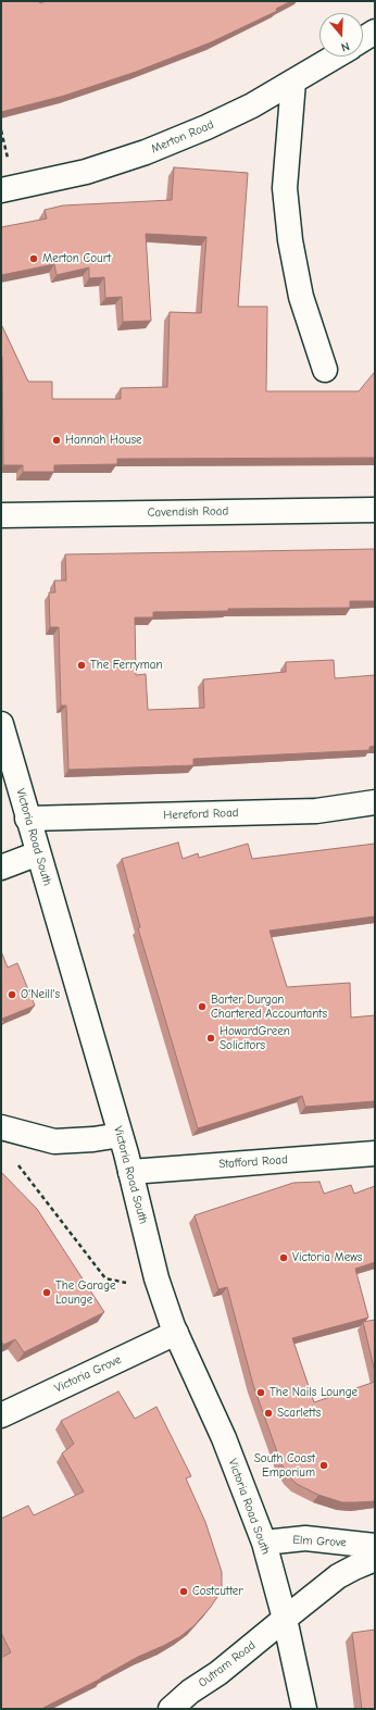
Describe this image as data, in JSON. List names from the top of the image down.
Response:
{
  "streets": {
    "street": [
      "Merton Road",
      "Cavendish Road",
      "Hereford Road",
      "Victoria Road South",
      "Stafford Road",
      "Victoria Grove",
      "Elm Grove",
      "Outram Road"
    ]
  },
  "crossings": [
    ["Hereford Road", "Victoria Road South"],
    ["Victoria Road South", "Stafford Road"],
    ["Victoria Road South", "Victoria Grove"],
    ["Victoria Road South", "Elm Grove"],
    ["Victoria Road South", "Outram Road"]
  ],
  "places": [
    "Merton Court",
    "Hannah House",
    "The Ferryman",
    "O'Neill's",
    "Barter Durgan Chartered Accountants",
    "HowardGreen Solicitors",
    "Victoria Mews",
    "The Garage Lounge",
    "The Nails Lounge",
    "Scarletts",
    "South Coast Emporium",
    "Costcutter"
  ],
  "north": "bottom"
}
